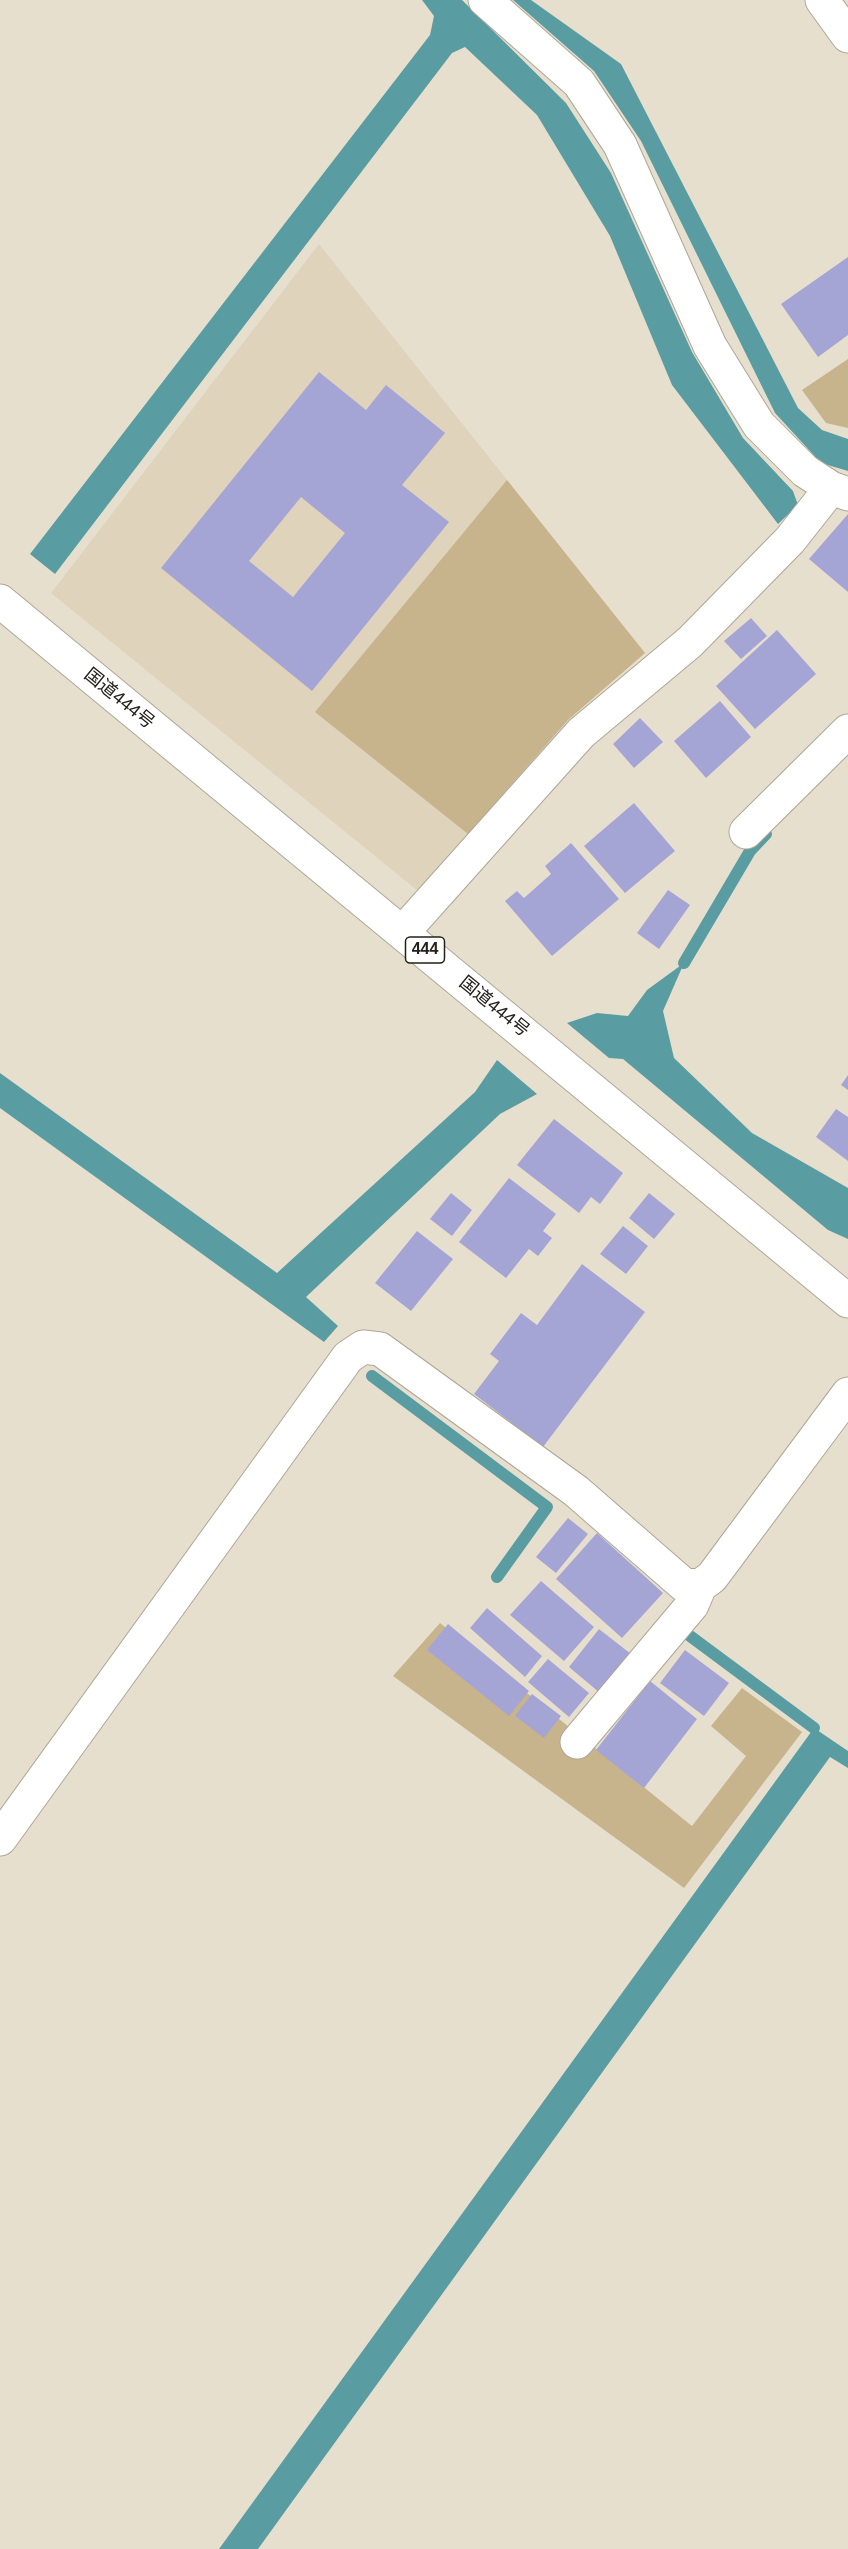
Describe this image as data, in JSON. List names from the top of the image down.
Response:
{
  "streets": {
    "main road": ["国道444号", "444"]
  }
}
